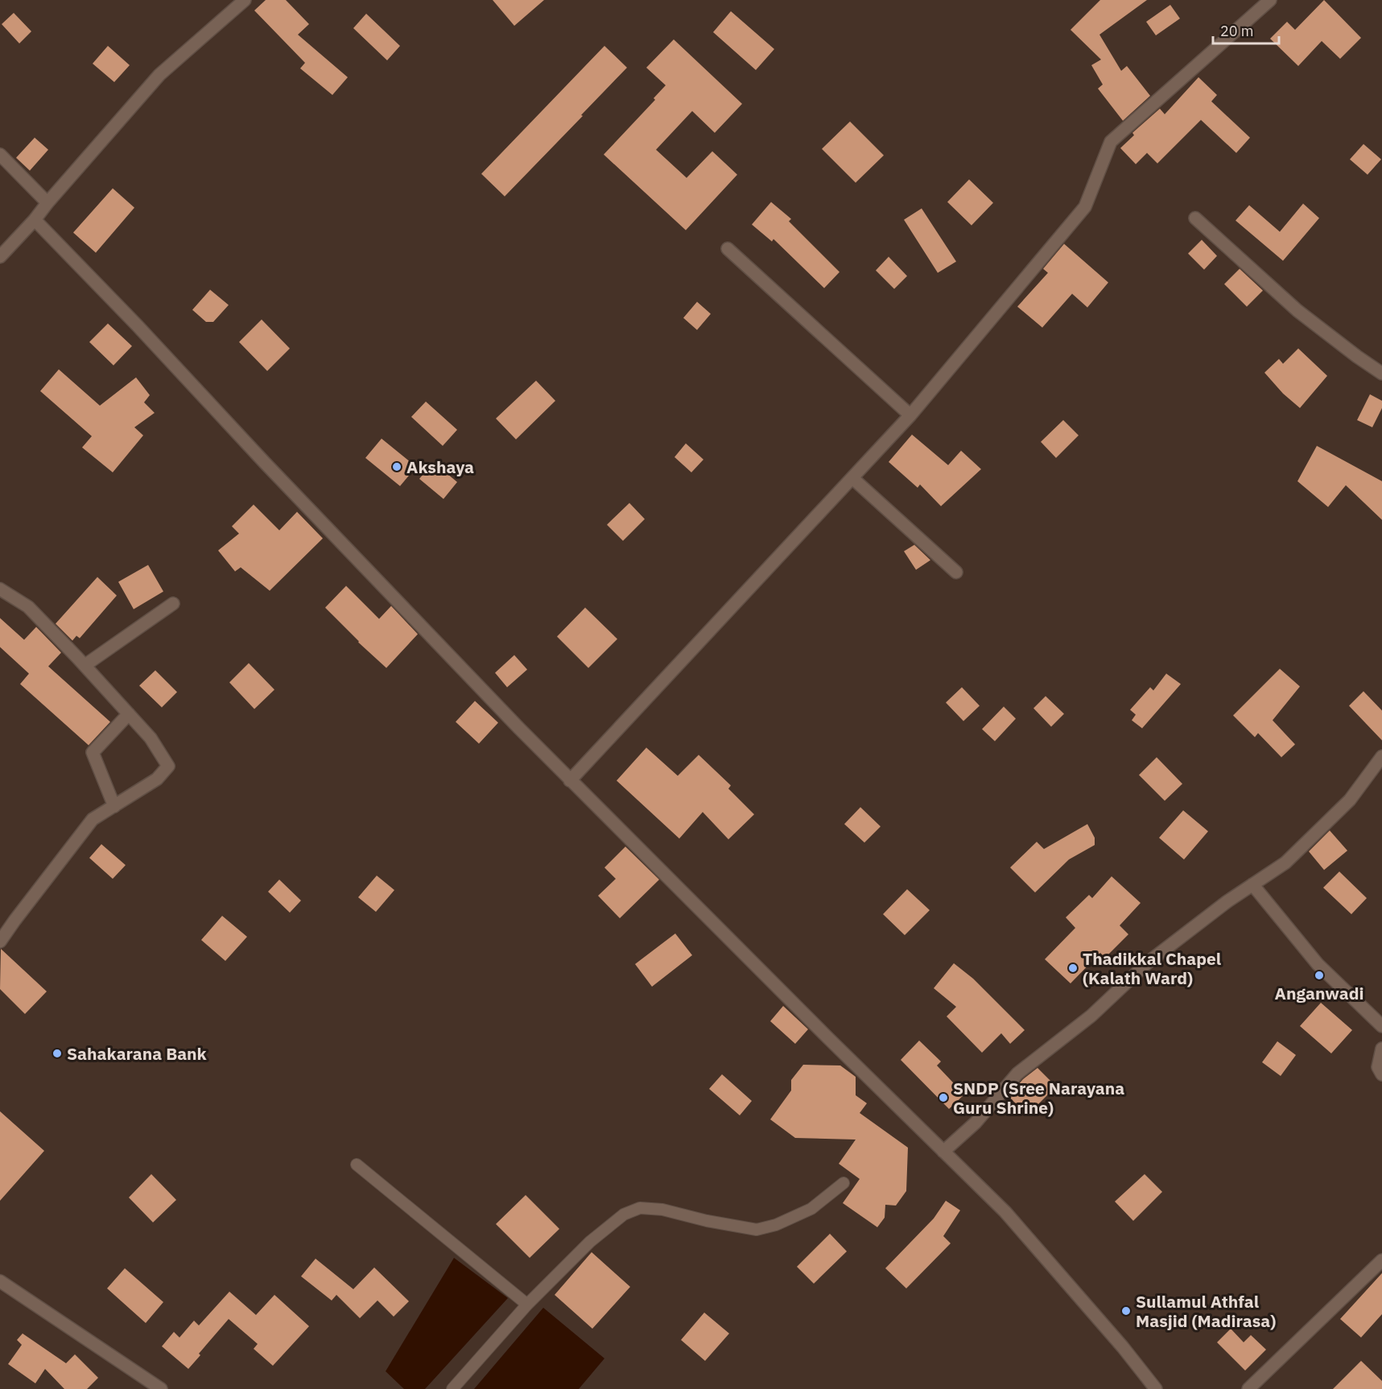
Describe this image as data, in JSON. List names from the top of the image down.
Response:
{
  "places": [
    "Akshaya",
    "Thadikkal Chapel (Kalath Ward)",
    "Anganwadi",
    "Sahakarana Bank",
    "SNDP (Sree Narayana Guru Shrine)",
    "Sullamul Athfal Masjid (Madirasa)"
  ],
  "scale_bar": "20 m"
}
